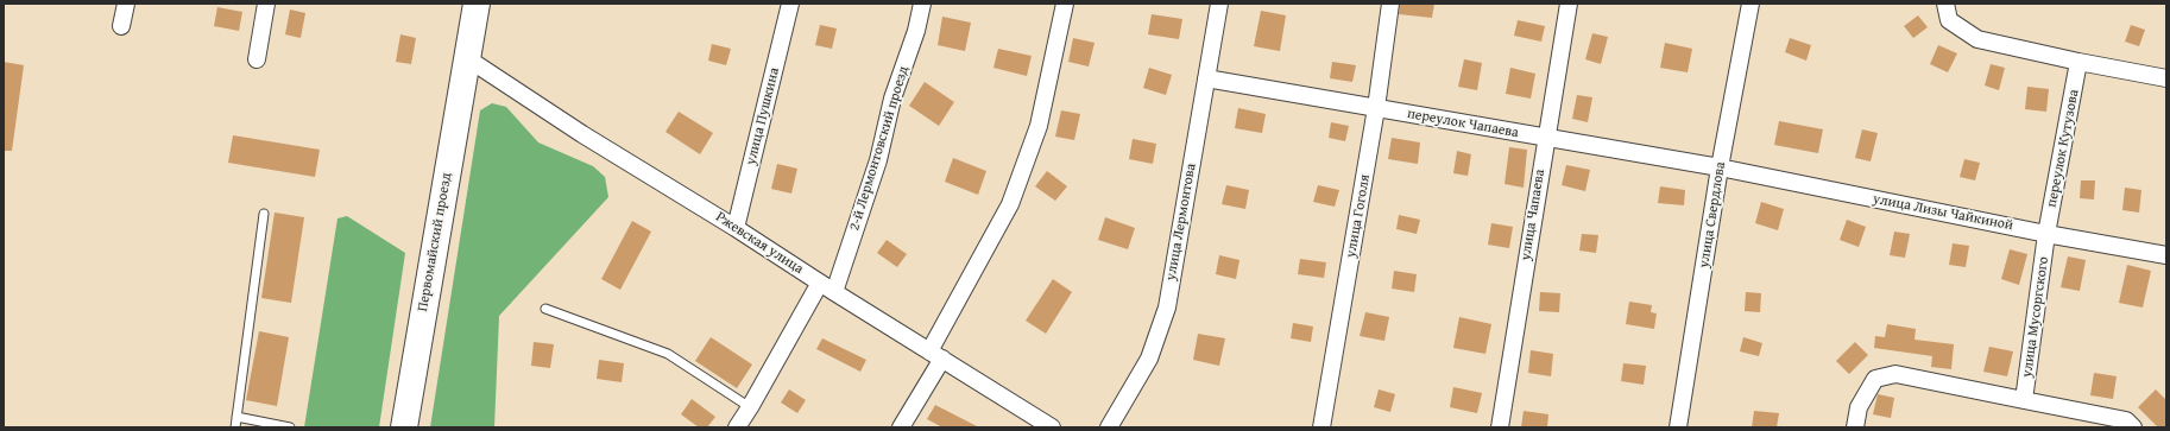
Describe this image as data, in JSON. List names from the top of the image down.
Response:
{
  "streets": {
    "main road": ["Первомайский проезд"],
    "street": [
      "улица Пушкина",
      "переулок Чапаева",
      "2-й Лермонтовский проезд",
      "переулок Кутузова",
      "улица Лизы Чайкиной",
      "улица Чапаева",
      "улица Свердлова",
      "улица Гоголя",
      "улица Лермонтова",
      "Ржевская улица",
      "улица Мусоргского"
    ]
  },
  "crossings": [
    ["улица Пушкина", "Ржевская улица"],
    ["переулок Чапаева", "улица Лизы Чайкиной"],
    ["переулок Чапаева", "улица Чапаева"],
    ["переулок Чапаева", "улица Свердлова"],
    ["переулок Чапаева", "улица Гоголя"],
    ["переулок Чапаева", "улица Лермонтова"],
    ["2-й Лермонтовский проезд", "Ржевская улица"],
    ["переулок Кутузова", "улица Лизы Чайкиной"],
    ["переулок Кутузова", "улица Мусоргского"],
    ["улица Лизы Чайкиной", "улица Свердлова"],
    ["улица Лизы Чайкиной", "улица Мусоргского"],
    ["Первомайский проезд", "Ржевская улица"]
  ]
}
